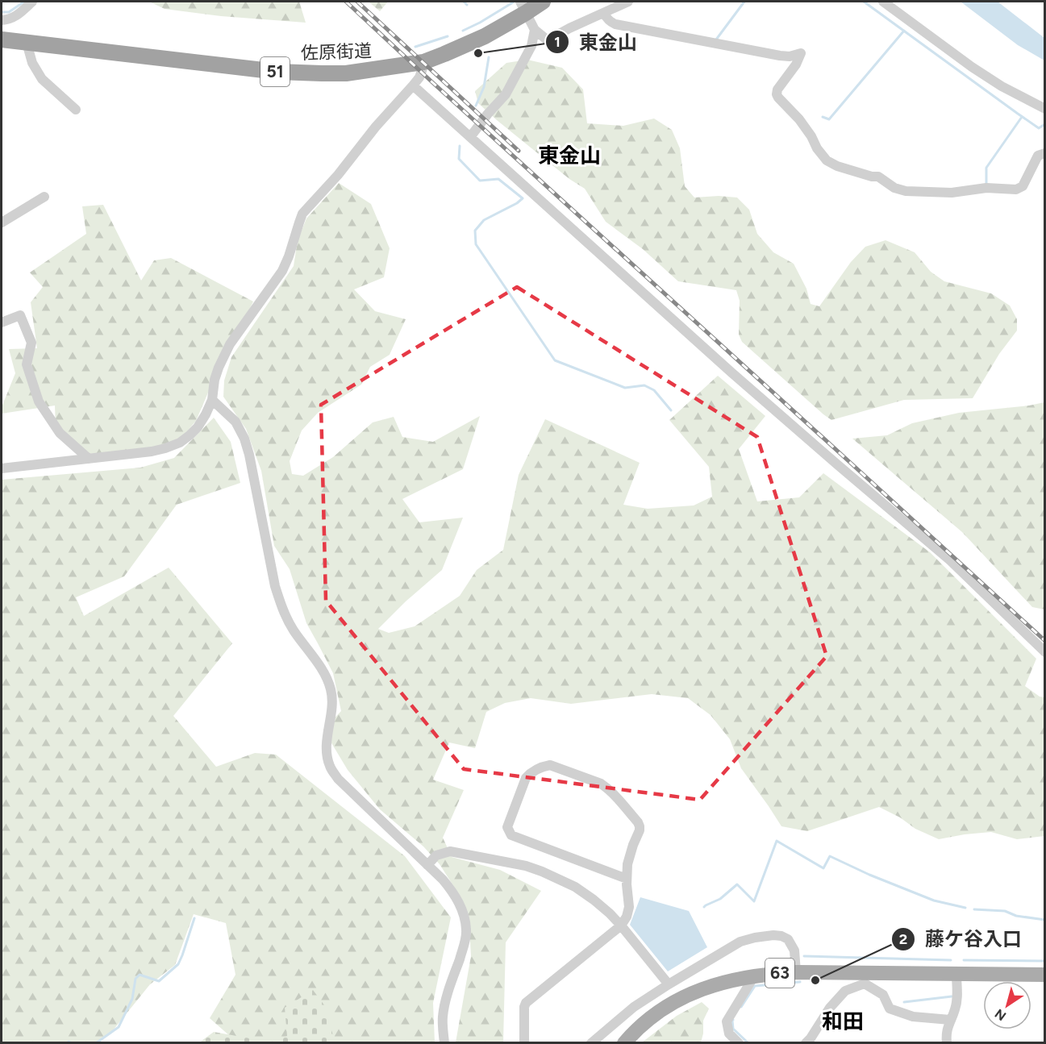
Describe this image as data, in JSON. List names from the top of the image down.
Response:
{
  "streets": {
    "highway": ["佐原街道", "51"],
    "main road": ["63"]
  },
  "districts": ["東金山", "和田"],
  "places": ["東金山", "藤ケ谷入口"],
  "north": "bottom left"
}
